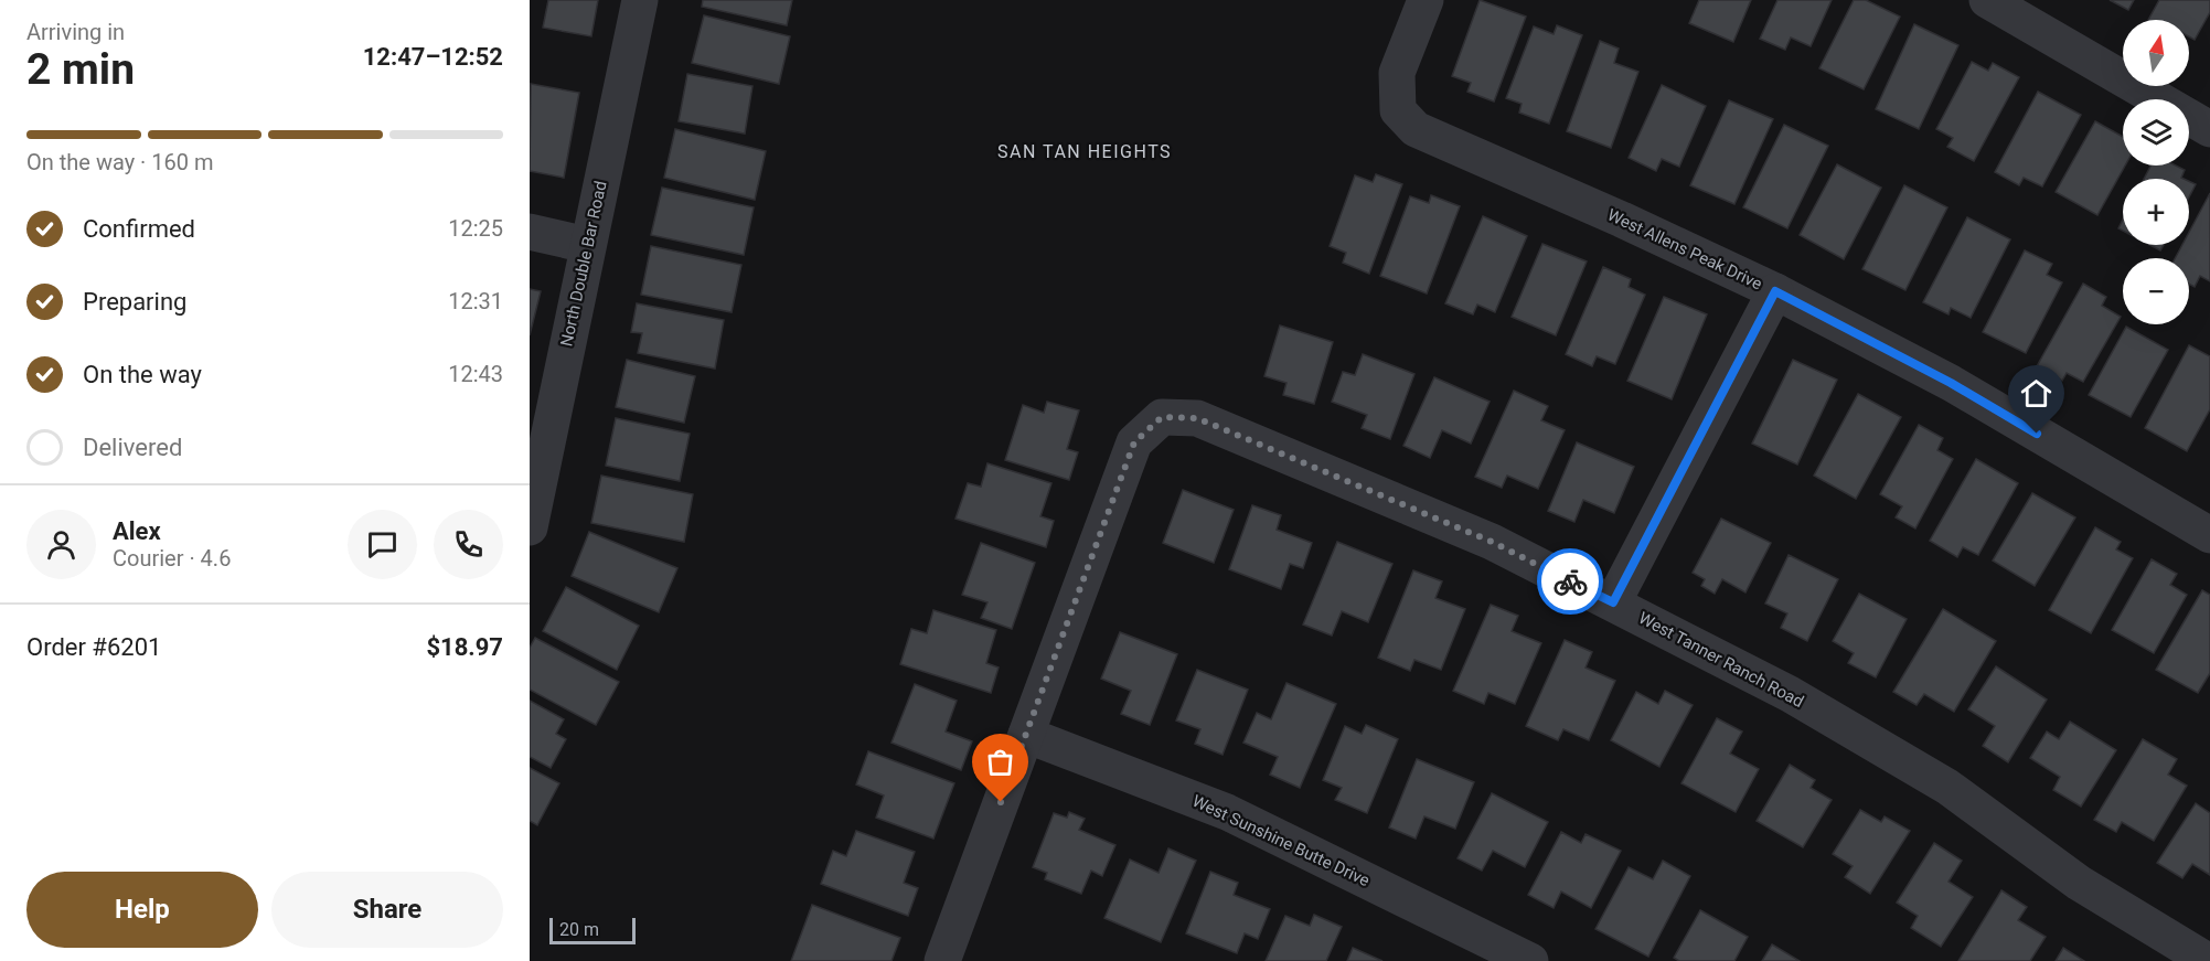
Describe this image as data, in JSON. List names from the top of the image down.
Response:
{
  "streets": {
    "street": [
      "West Allens Peak Drive",
      "North Double Bar Road",
      "West Tanner Ranch Road",
      "West Sunshine Butte Drive"
    ]
  },
  "crossings": [
    ["West Tanner Ranch Road", "West Sunshine Butte Drive"]
  ],
  "districts": ["SAN TAN HEIGHTS"],
  "scale_bar": "20 m",
  "north": "top",
  "page": {
    "heading": ["2 min", "Arriving in", "12:47–12:52"],
    "panel": [
      "Alex",
      "Courier · 4.6",
      "Order #6201",
      "$18.97"
    ],
    "map_buttons": ["+", "−"],
    "bar": "On the way · 160 m",
    "list": [
      ["Confirmed", "12:25"],
      ["Preparing", "12:31"],
      ["On the way", "12:43"],
      "Delivered"
    ],
    "buttons": ["Help", "Share"],
    "scale": "20 m"
  }
}
